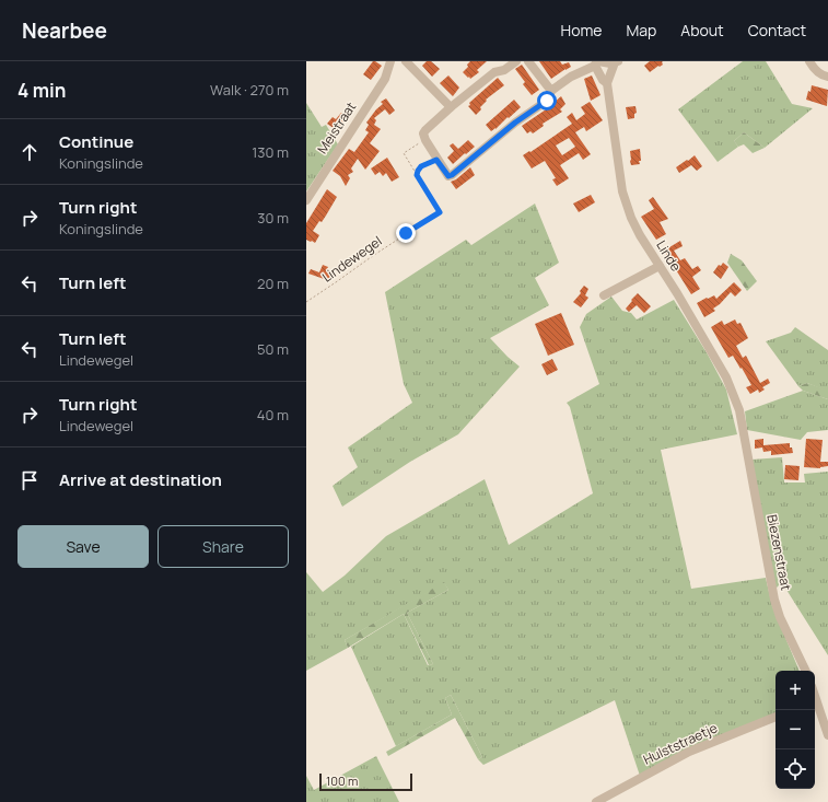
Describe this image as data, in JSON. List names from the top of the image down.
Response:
{
  "streets": {
    "street": [
      "Meistraat",
      "Linde",
      "Biezenstraat",
      "Hulststraetje"
    ],
    "path": ["Lindewegel"]
  },
  "crossings": [
    ["Linde", "Biezenstraat"]
  ],
  "scale_bar": "100 m",
  "page": {
    "header": "Nearbee",
    "nav": [
      "Home",
      "Map",
      "About",
      "Contact"
    ],
    "heading": ["4 min", "Walk · 270 m"],
    "list": [
      ["Continue", "Koningslinde", "130 m"],
      ["Turn right", "Koningslinde", "30 m"],
      ["Turn left", "20 m"],
      ["Turn left", "Lindewegel", "50 m"],
      ["Turn right", "Lindewegel", "40 m"],
      "Arrive at destination"
    ],
    "buttons": ["Save", "Share"],
    "map_buttons": ["+", "−"],
    "scale": "100 m"
  }
}
